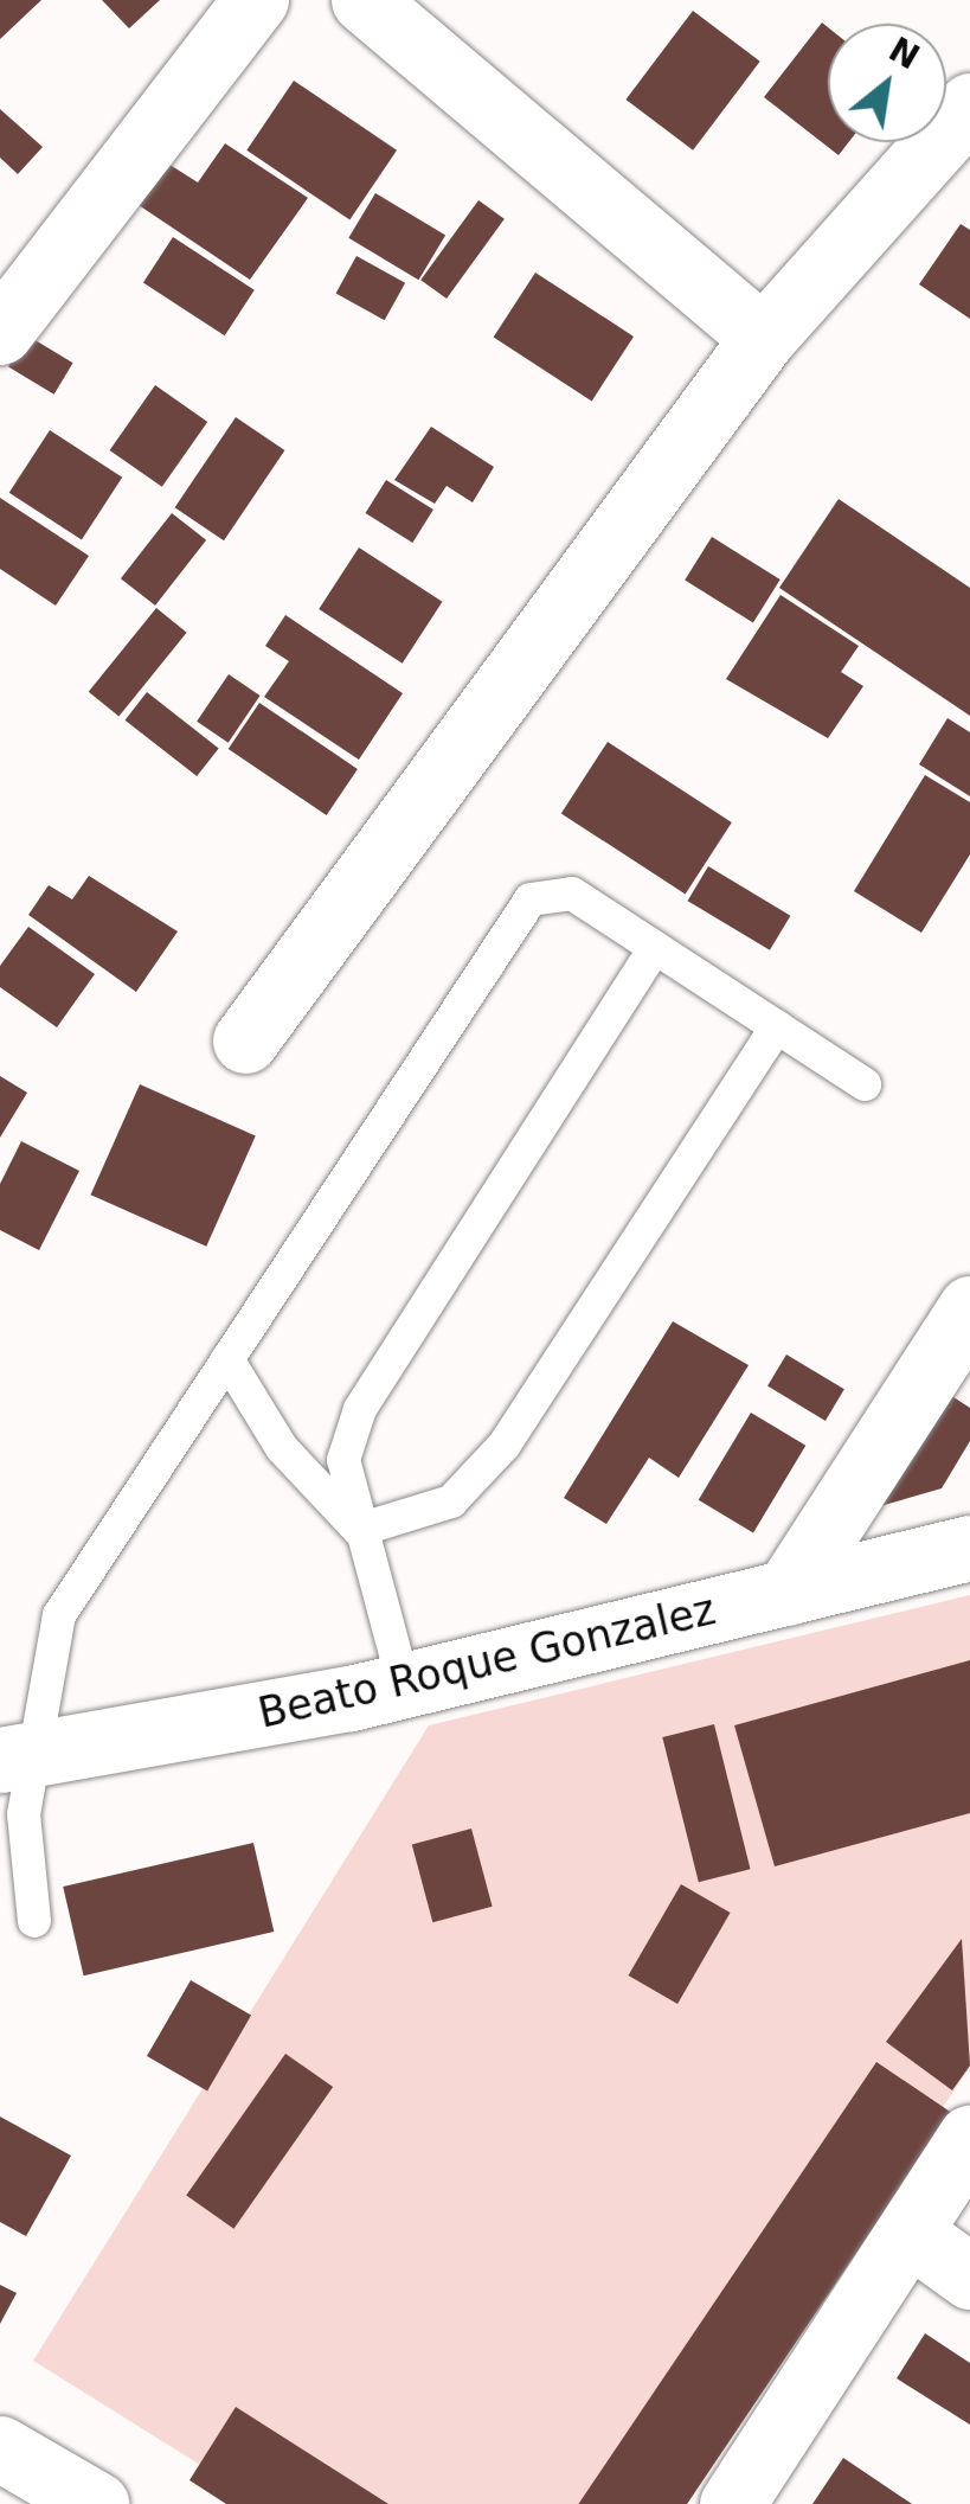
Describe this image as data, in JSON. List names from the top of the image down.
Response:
{
  "streets": {
    "street": ["Beato Roque Gonzalez"]
  },
  "north": "top right"
}
